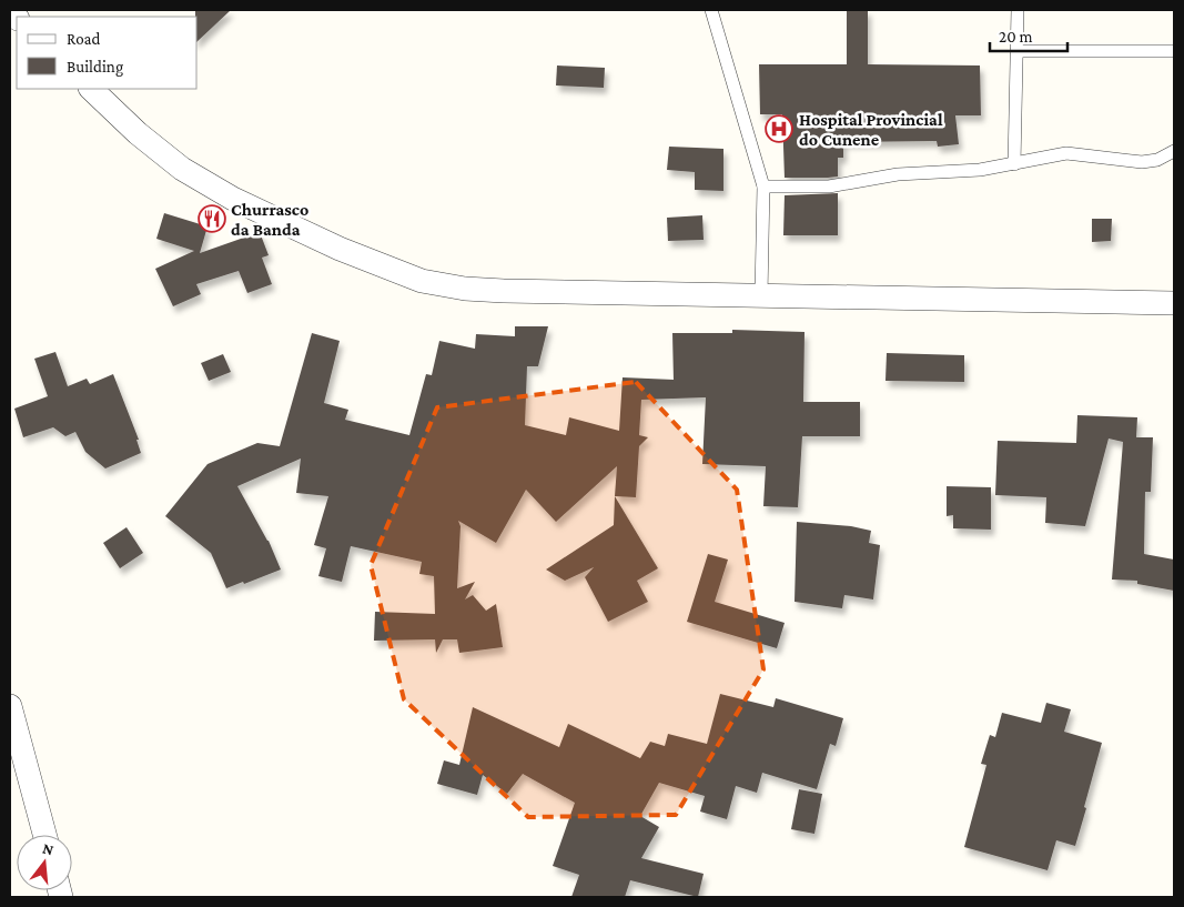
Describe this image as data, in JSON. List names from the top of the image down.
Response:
{
  "places": {
    "hospital": ["Hospital Provincial do Cunene"],
    "restaurant": ["Churrasco da Banda"]
  },
  "legend": ["Road", "Building"],
  "scale_bar": "20 m",
  "north": "top"
}
